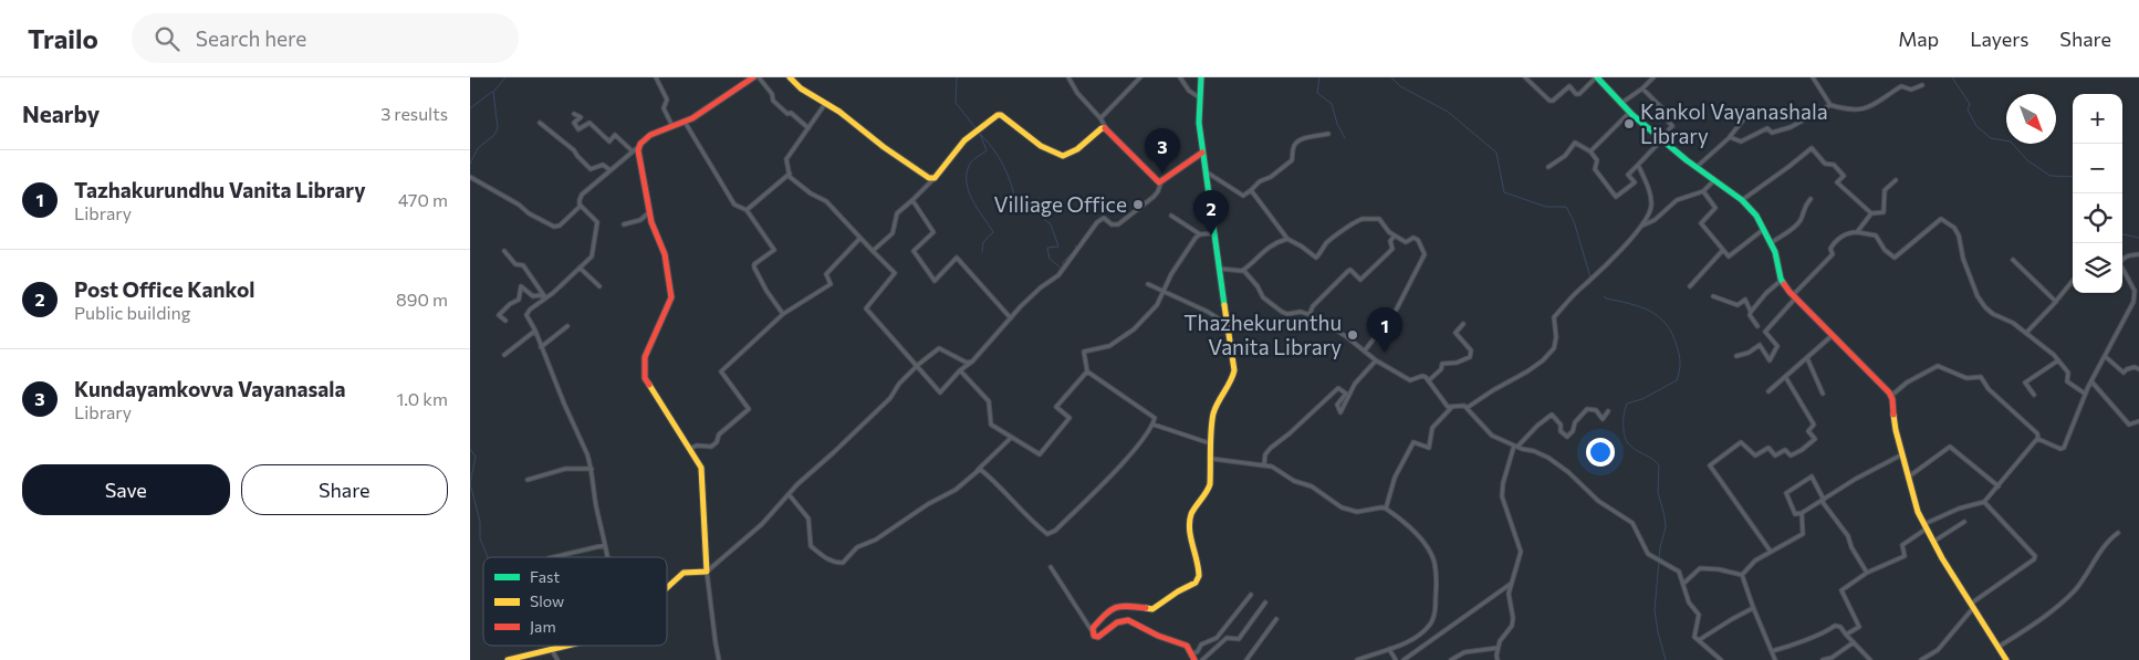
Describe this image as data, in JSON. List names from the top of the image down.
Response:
{
  "places": ["Kankol Vayanashala Library", "Villiage Office", "Thazhekurunthu Vanita Library"],
  "legend": ["Fast", "Slow", "Jam"],
  "north": "bottom right",
  "page": {
    "header": "Trailo",
    "search": "Search here",
    "nav": ["Map", "Layers", "Share"],
    "heading": ["Nearby", "3 results"],
    "map_buttons": ["+", "−"],
    "pins": ["3", "2", "1"],
    "list": [
      {
        "mark": "1",
        "name": "Tazhakurundhu Vanita Library",
        "note": "Library",
        "value": "470 m"
      },
      {
        "mark": "2",
        "name": "Post Office Kankol",
        "note": "Public building",
        "value": "890 m"
      },
      {
        "mark": "3",
        "name": "Kundayamkovva Vayanasala",
        "note": "Library",
        "value": "1.0 km"
      }
    ],
    "buttons": ["Save", "Share"]
  }
}
